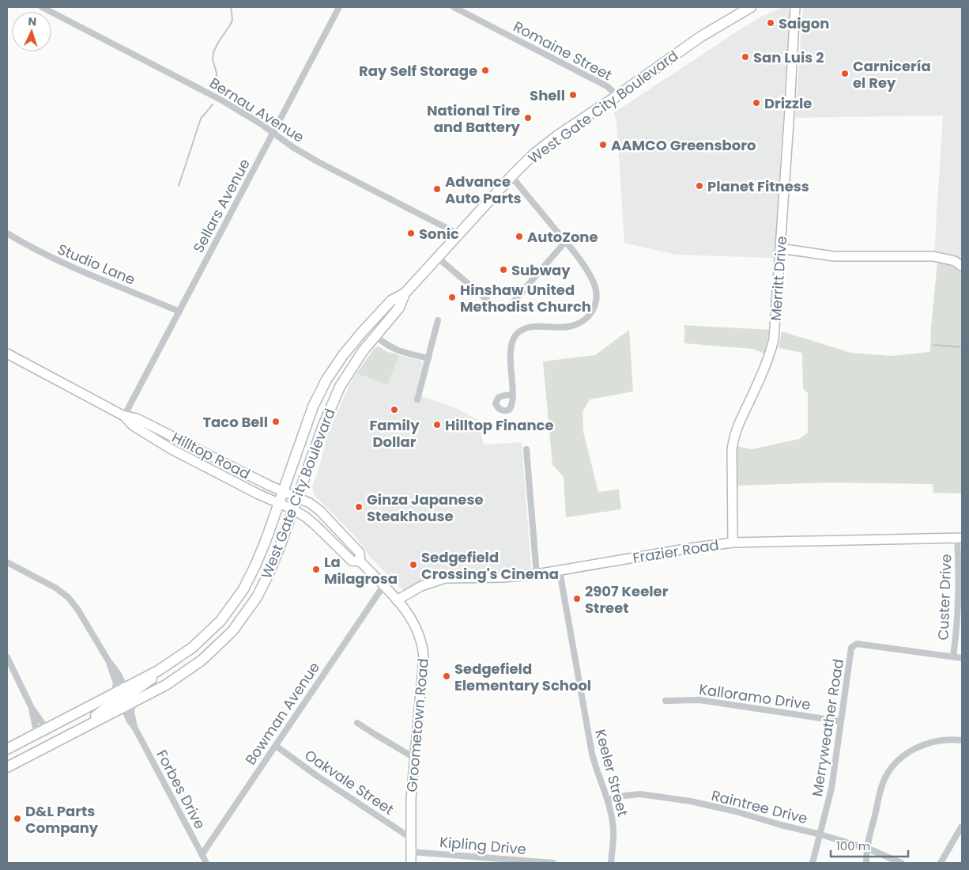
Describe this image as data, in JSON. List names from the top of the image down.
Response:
{
  "streets": {
    "main road": ["West Gate City Boulevard"],
    "street": [
      "Romaine Street",
      "Bernau Avenue",
      "Sellars Avenue",
      "Studio Lane",
      "Merritt Drive",
      "Hilltop Road",
      "Frazier Road",
      "Custer Drive",
      "Kalloramo Drive",
      "Bowman Avenue",
      "Groometown Road",
      "Merryweather Road",
      "Keeler Street",
      "Oakvale Street",
      "Forbes Drive",
      "Raintree Drive",
      "Kipling Drive"
    ]
  },
  "crossings": [
    ["Romaine Street", "West Gate City Boulevard"],
    ["West Gate City Boulevard", "Bernau Avenue"],
    ["West Gate City Boulevard", "Hilltop Road"],
    ["West Gate City Boulevard", "Groometown Road"],
    ["West Gate City Boulevard", "Forbes Drive"],
    ["Bernau Avenue", "Sellars Avenue"],
    ["Sellars Avenue", "Studio Lane"],
    ["Sellars Avenue", "Hilltop Road"],
    ["Merritt Drive", "Frazier Road"],
    ["Hilltop Road", "Groometown Road"],
    ["Frazier Road", "Custer Drive"],
    ["Frazier Road", "Groometown Road"],
    ["Frazier Road", "Keeler Street"],
    ["Custer Drive", "Merryweather Road"],
    ["Kalloramo Drive", "Merryweather Road"],
    ["Bowman Avenue", "Groometown Road"],
    ["Bowman Avenue", "Oakvale Street"],
    ["Bowman Avenue", "Forbes Drive"],
    ["Groometown Road", "Oakvale Street"],
    ["Groometown Road", "Kipling Drive"],
    ["Merryweather Road", "Raintree Drive"],
    ["Keeler Street", "Raintree Drive"]
  ],
  "places": [
    "Saigon",
    "San Luis 2",
    "Ray Self Storage",
    "Carnicería el Rey",
    "Shell",
    "Drizzle",
    "National Tire and Battery",
    "AAMCO Greensboro",
    "Planet Fitness",
    "Advance Auto Parts",
    "Sonic",
    "AutoZone",
    "Subway",
    "Hinshaw United Methodist Church",
    "Family Dollar",
    "Taco Bell",
    "Hilltop Finance",
    "Ginza Japanese Steakhouse",
    "Sedgefield Crossing's Cinema",
    "La Milagrosa",
    "2907 Keeler Street",
    "Sedgefield Elementary School",
    "D&L Parts Company"
  ],
  "scale_bar": "100 m",
  "north": "top"
}
